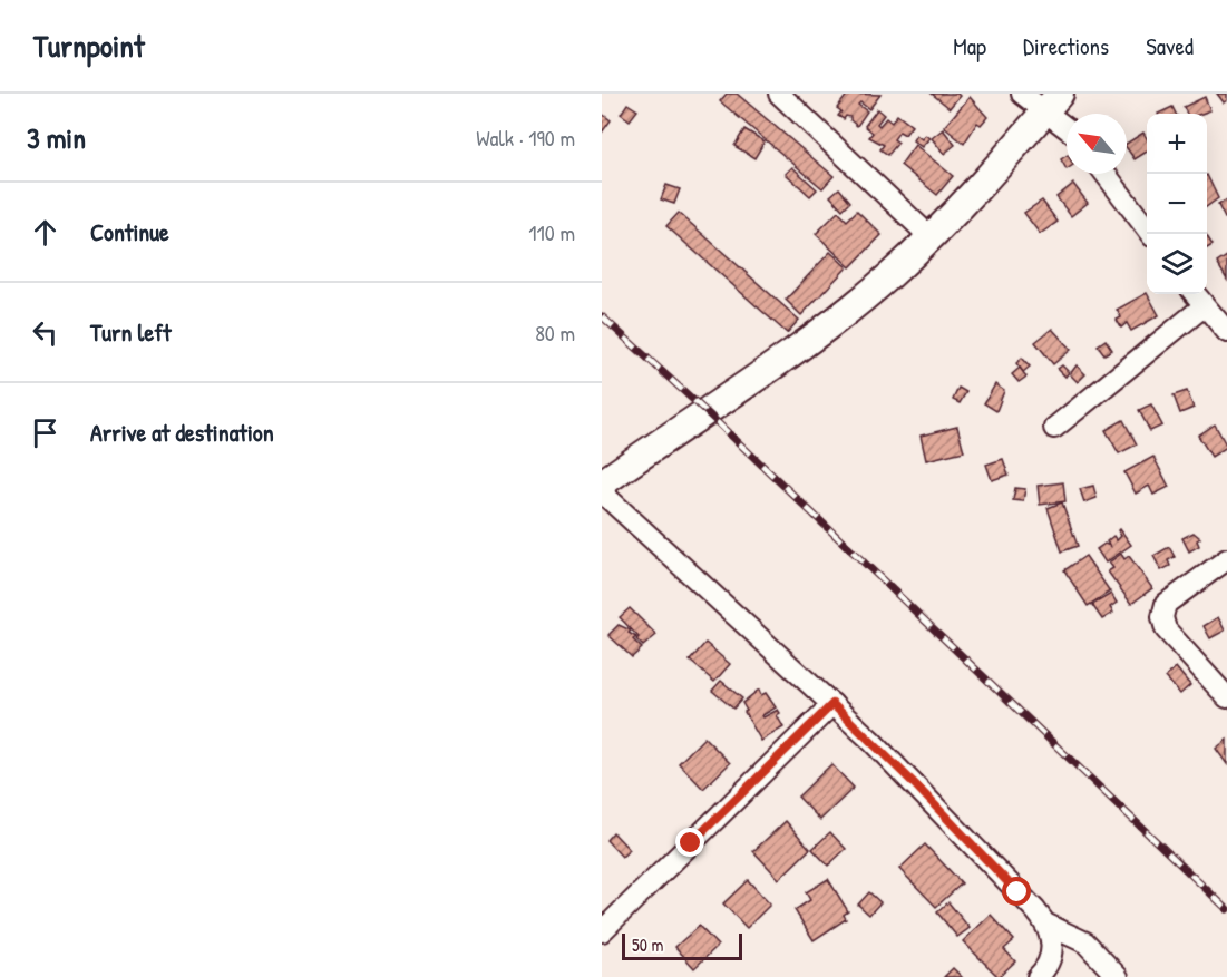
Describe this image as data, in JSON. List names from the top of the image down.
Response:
{
  "scale_bar": "50 m",
  "north": "top left",
  "page": {
    "header": "Turnpoint",
    "nav": ["Map", "Directions", "Saved"],
    "heading": ["3 min", "Walk · 190 m"],
    "map_buttons": ["+", "−"],
    "list": [
      ["Continue", "110 m"],
      ["Turn left", "80 m"],
      "Arrive at destination"
    ],
    "scale": "50 m"
  }
}
